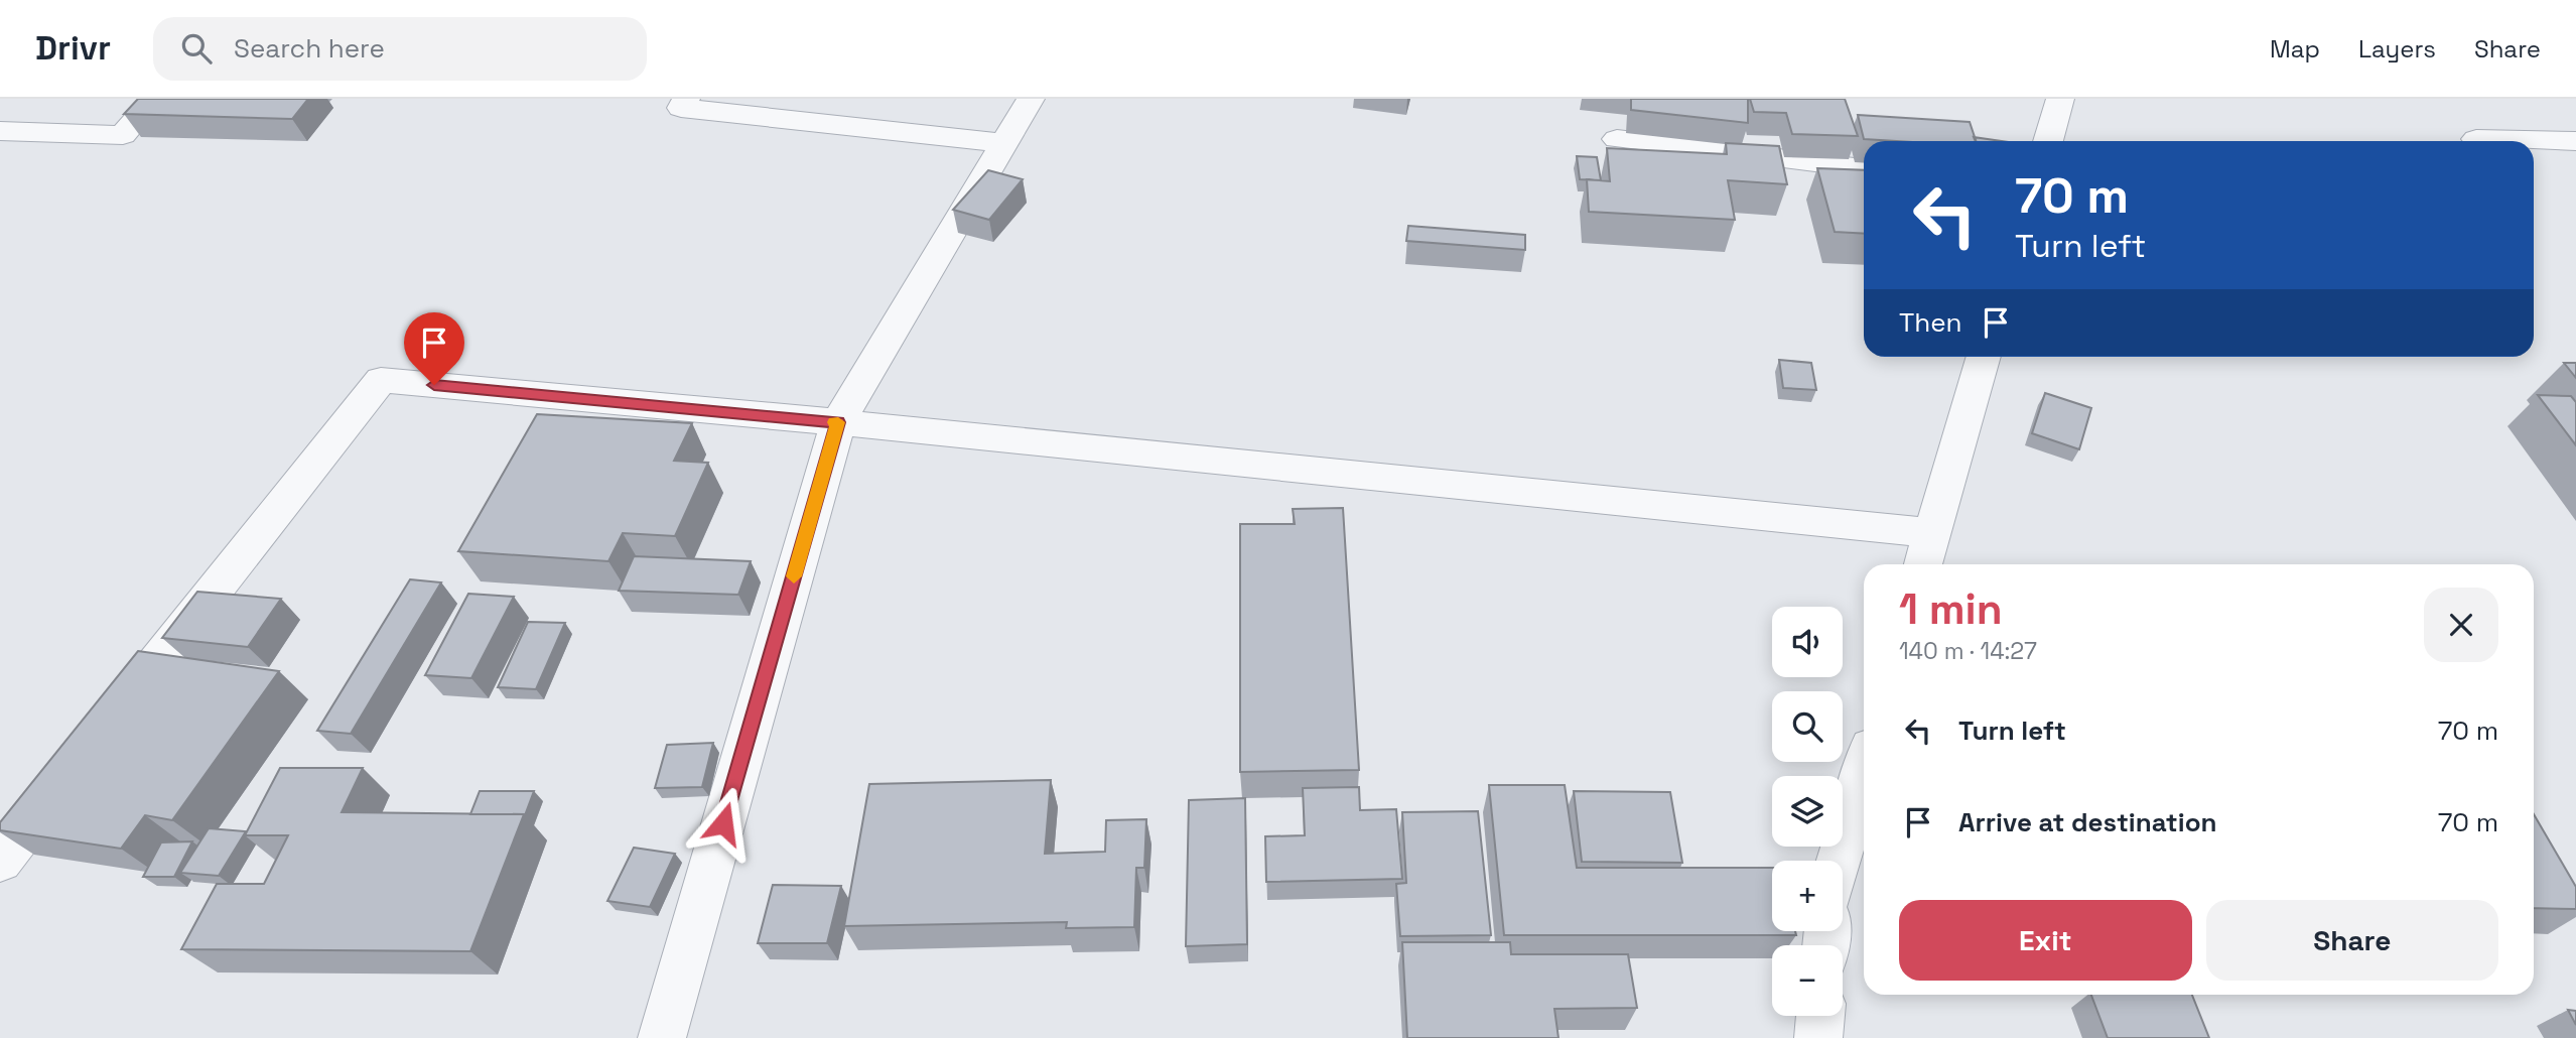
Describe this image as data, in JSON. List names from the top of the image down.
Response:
{
  "page": {
    "header": "Drivr",
    "search": "Search here",
    "nav": ["Map", "Layers", "Share"],
    "turn": ["70 m", "Turn left"],
    "then": "Then",
    "heading": ["1 min", "140 m · 14:27"],
    "map_buttons": ["+", "−"],
    "list": [
      {
        "name": "Turn left",
        "value": "70 m"
      },
      {
        "name": "Arrive at destination",
        "value": "70 m"
      }
    ],
    "buttons": ["Exit", "Share"]
  }
}
